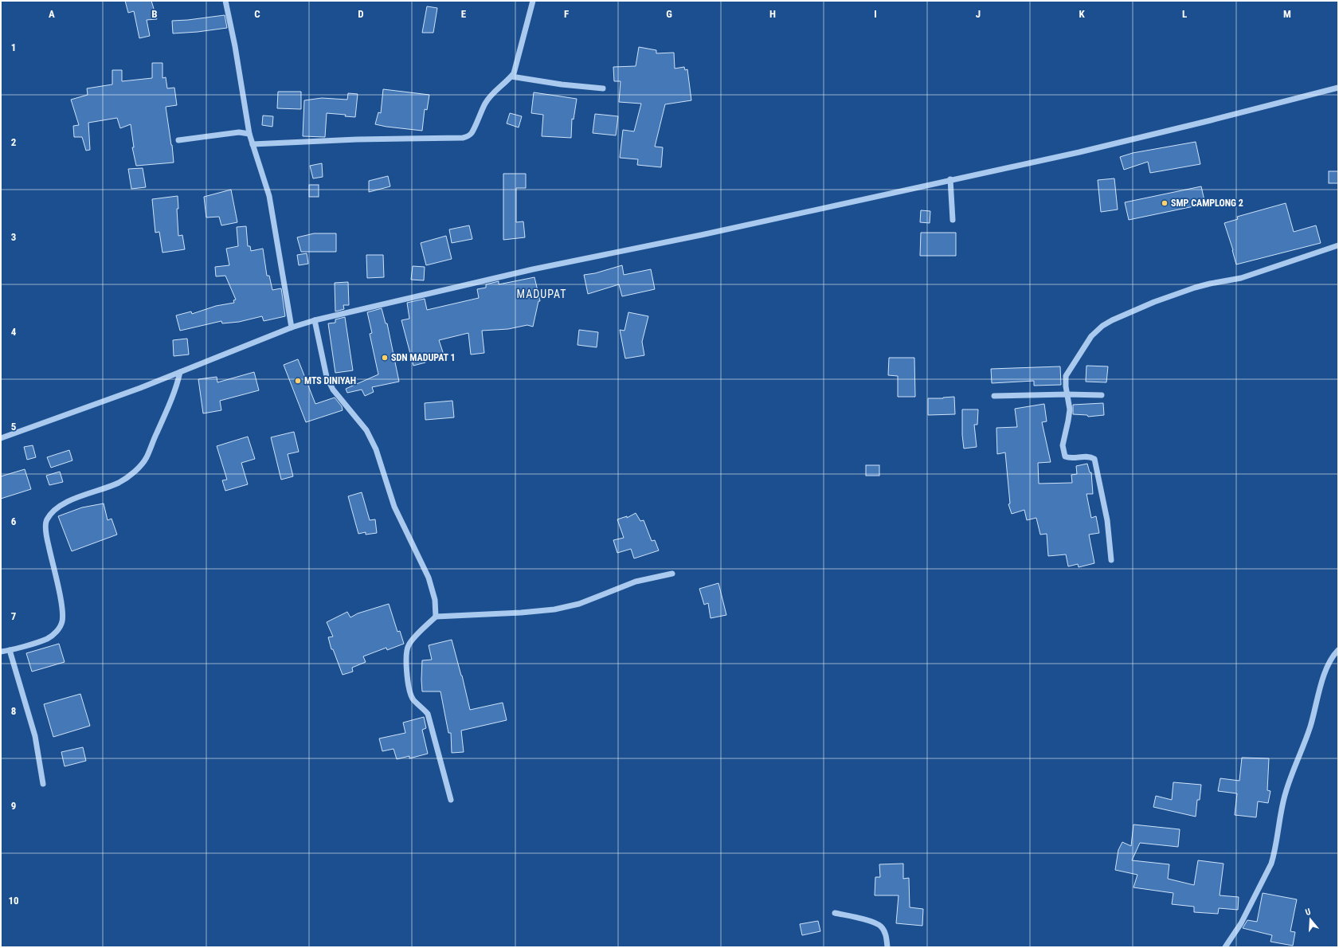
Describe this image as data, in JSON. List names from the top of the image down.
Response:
{
  "districts": ["MADUPAT"],
  "places": ["SMP CAMPLONG 2", "SDN MADUPAT 1", "MTS DINIYAH"],
  "north": "top",
  "grid": {
    "columns": [
      "A",
      "B",
      "C",
      "D",
      "E",
      "F",
      "G",
      "H",
      "I",
      "J",
      "K",
      "L",
      "M"
    ],
    "rows": [
      "1",
      "2",
      "3",
      "4",
      "5",
      "6",
      "7",
      "8",
      "9",
      "10"
    ]
  }
}
